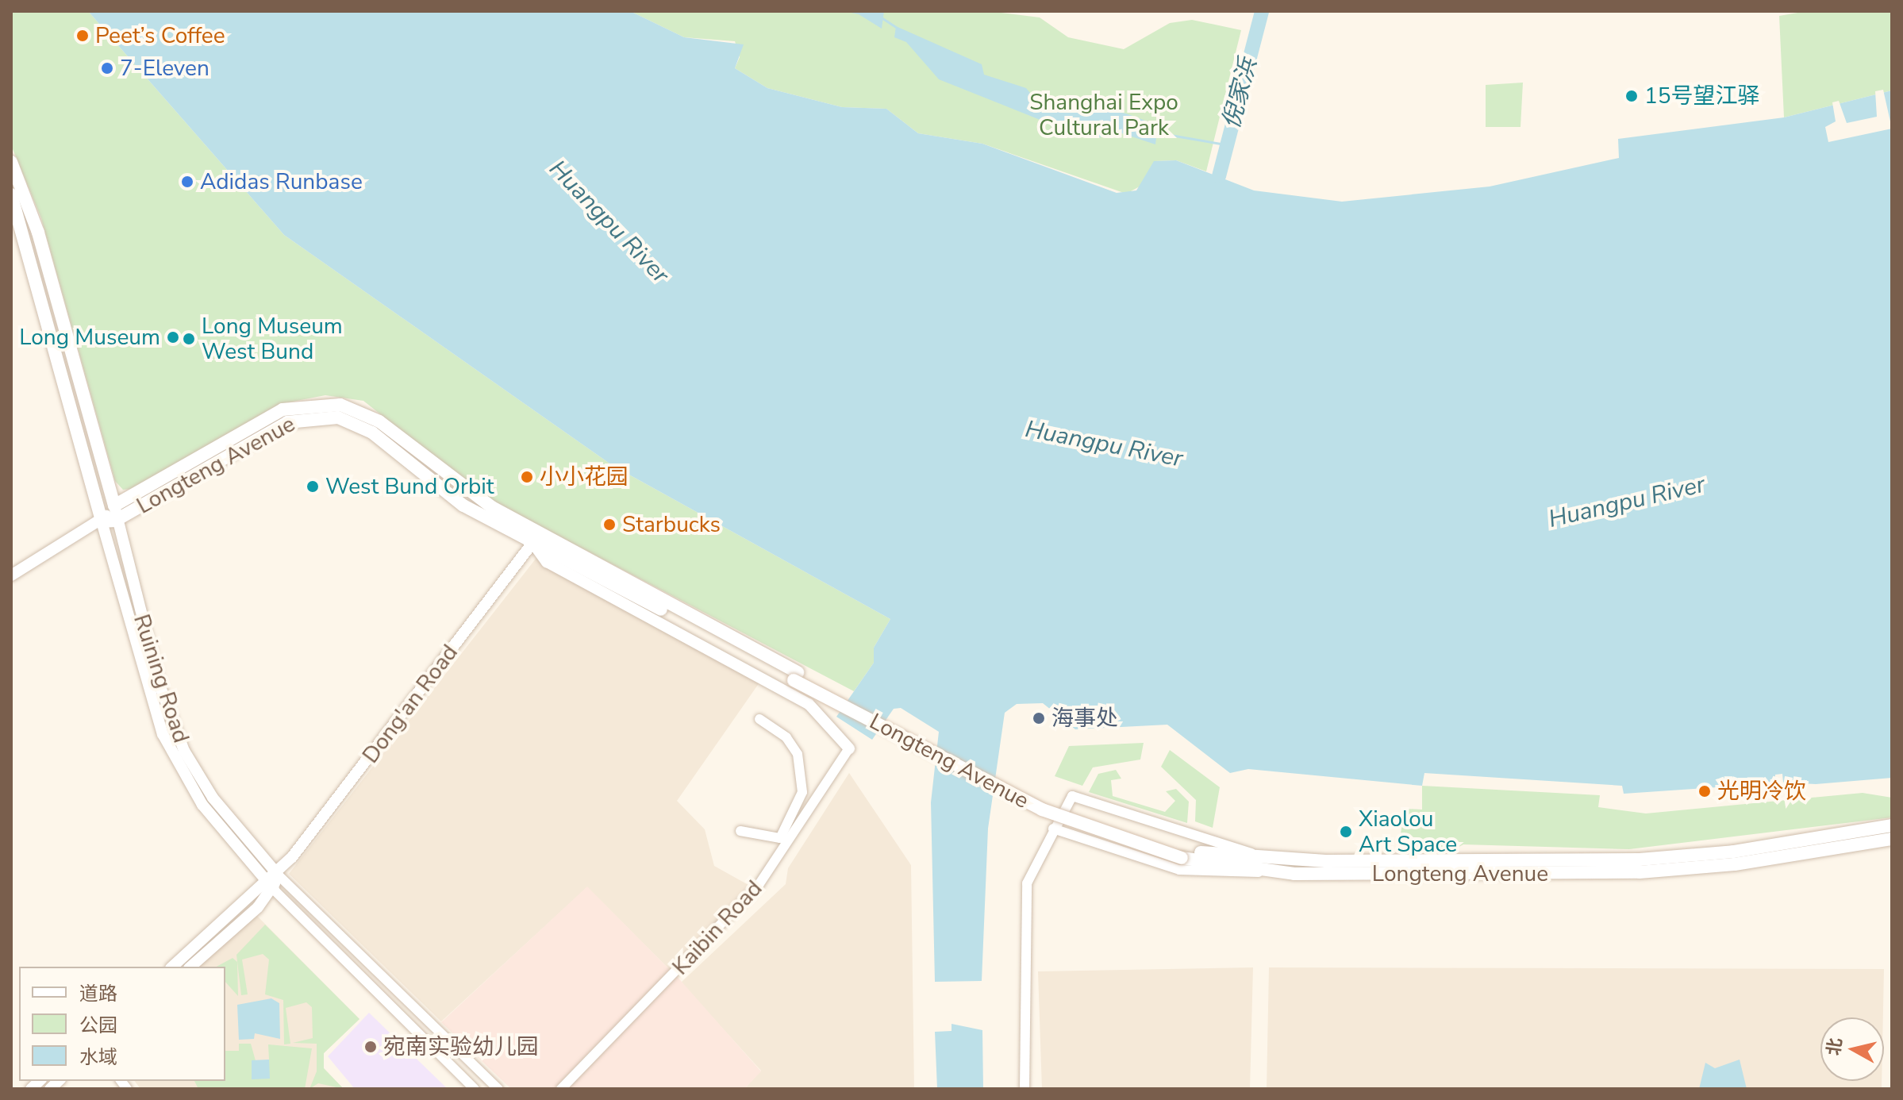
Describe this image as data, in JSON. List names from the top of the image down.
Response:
{
  "streets": {
    "main road": ["Longteng Avenue", "Ruining Road"],
    "street": ["Dong'an Road", "Kaibin Road"]
  },
  "crossings": [
    ["Longteng Avenue", "Ruining Road"],
    ["Longteng Avenue", "Dong'an Road"],
    ["Ruining Road", "Dong'an Road"]
  ],
  "water": ["倪家浜", "Huangpu River"],
  "parks": ["Shanghai Expo Cultural Park"],
  "places": [
    "Peet’s Coffee",
    "7-Eleven",
    "15号望江驿",
    "Adidas Runbase",
    "Long Museum",
    "Long Museum West Bund",
    "小小花园",
    "West Bund Orbit",
    "Starbucks",
    "海事处",
    "光明冷饮",
    "Xiaolou Art Space",
    "宛南实验幼儿园"
  ],
  "legend": ["道路", "公园", "水域"],
  "north": "left"
}
